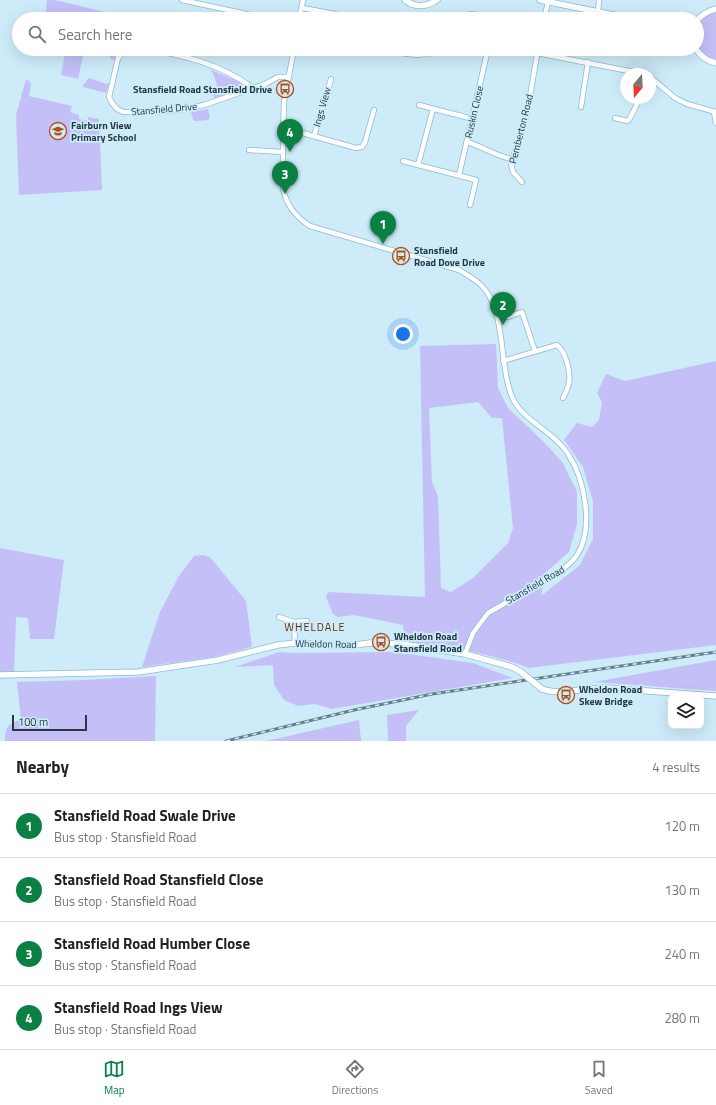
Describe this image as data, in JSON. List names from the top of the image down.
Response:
{
  "streets": {
    "street": [
      "Ings View",
      "Stansfield Drive",
      "Ruskin Close",
      "Pemberton Road",
      "Stansfield Road",
      "Wheldon Road"
    ]
  },
  "crossings": [
    ["Ings View", "Stansfield Road"],
    ["Stansfield Drive", "Stansfield Road"],
    ["Stansfield Road", "Wheldon Road"]
  ],
  "districts": ["WHELDALE"],
  "places": {
    "bus stop": [
      "Stansfield Road Stansfield Drive",
      "Stansfield Road Dove Drive",
      "Wheldon Road Stansfield Road",
      "Wheldon Road Skew Bridge"
    ],
    "school or university": ["Fairburn View Primary School"]
  },
  "scale_bar": "100 m",
  "north": "bottom",
  "page": {
    "search": "Search here",
    "pins": [
      "4",
      "3",
      "1",
      "2"
    ],
    "scale": "100 m",
    "heading": ["Nearby", "4 results"],
    "list": [
      {
        "mark": "1",
        "name": "Stansfield Road Swale Drive",
        "note": "Bus stop · Stansfield Road",
        "value": "120 m"
      },
      {
        "mark": "2",
        "name": "Stansfield Road Stansfield Close",
        "note": "Bus stop · Stansfield Road",
        "value": "130 m"
      },
      {
        "mark": "3",
        "name": "Stansfield Road Humber Close",
        "note": "Bus stop · Stansfield Road",
        "value": "240 m"
      },
      {
        "mark": "4",
        "name": "Stansfield Road Ings View",
        "note": "Bus stop · Stansfield Road",
        "value": "280 m"
      }
    ],
    "nav": ["Map", "Directions", "Saved"]
  }
}
